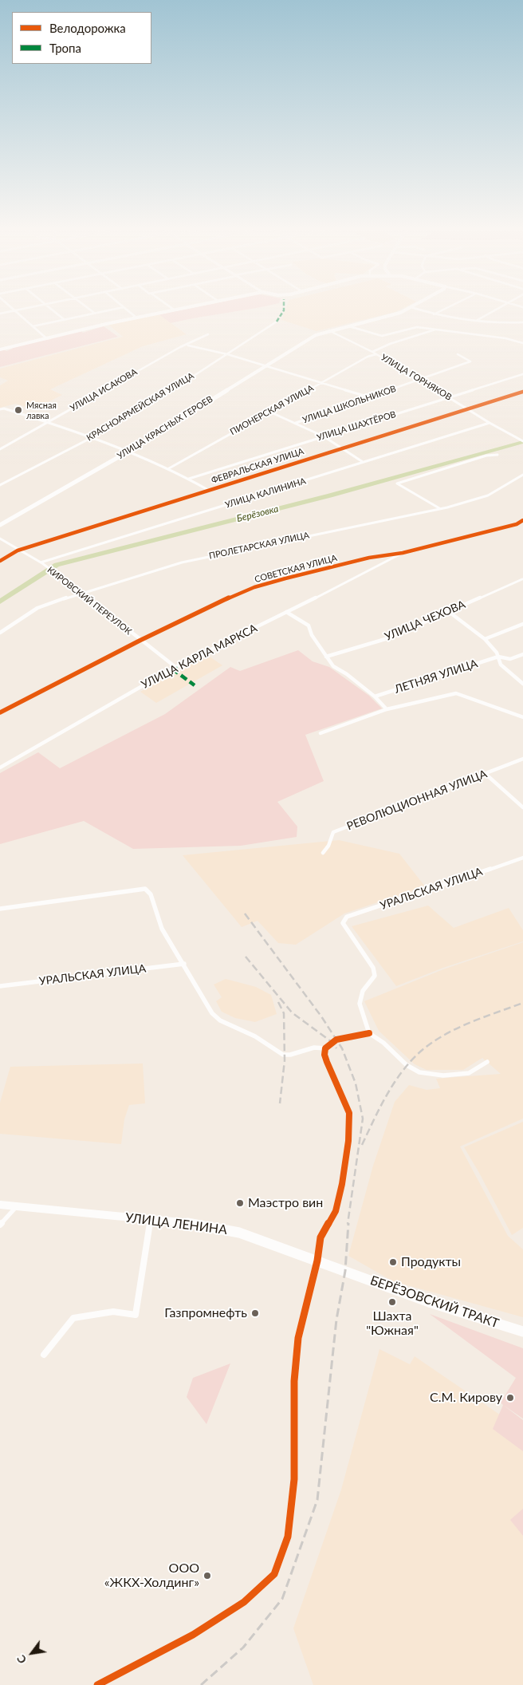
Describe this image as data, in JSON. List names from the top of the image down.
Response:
{
  "streets": {
    "main road": ["УЛИЦА КРАСНЫХ ГЕРОЕВ", "УЛИЦА ЛЕНИНА", "БЕРЁЗОВСКИЙ ТРАКТ"],
    "street": [
      "УЛИЦА ГОРНЯКОВ",
      "УЛИЦА ИСАКОВА",
      "УЛИЦА ШКОЛЬНИКОВ",
      "КРАСНОАРМЕЙСКАЯ УЛИЦА",
      "ПИОНЕРСКАЯ УЛИЦА",
      "УЛИЦА ШАХТЁРОВ",
      "ФЕВРАЛЬСКАЯ УЛИЦА",
      "УЛИЦА КАЛИНИНА",
      "ПРОЛЕТАРСКАЯ УЛИЦА",
      "СОВЕТСКАЯ УЛИЦА",
      "КИРОВСКИЙ ПЕРЕУЛОК",
      "УЛИЦА ЧЕХОВА",
      "УЛИЦА КАРЛА МАРКСА",
      "ЛЕТНЯЯ УЛИЦА",
      "РЕВОЛЮЦИОННАЯ УЛИЦА",
      "УРАЛЬСКАЯ УЛИЦА"
    ]
  },
  "crossings": [
    ["УЛИЦА ГОРНЯКОВ", "УЛИЦА ШКОЛЬНИКОВ"],
    ["УЛИЦА ГОРНЯКОВ", "ПИОНЕРСКАЯ УЛИЦА"],
    ["УЛИЦА ГОРНЯКОВ", "УЛИЦА ШАХТЁРОВ"],
    ["УЛИЦА ГОРНЯКОВ", "УЛИЦА КРАСНЫХ ГЕРОЕВ"],
    ["УЛИЦА ГОРНЯКОВ", "ФЕВРАЛЬСКАЯ УЛИЦА"],
    ["УЛИЦА ГОРНЯКОВ", "УЛИЦА КАЛИНИНА"],
    ["ФЕВРАЛЬСКАЯ УЛИЦА", "КИРОВСКИЙ ПЕРЕУЛОК"],
    ["УЛИЦА КАЛИНИНА", "КИРОВСКИЙ ПЕРЕУЛОК"],
    ["ПРОЛЕТАРСКАЯ УЛИЦА", "КИРОВСКИЙ ПЕРЕУЛОК"],
    ["СОВЕТСКАЯ УЛИЦА", "КИРОВСКИЙ ПЕРЕУЛОК"],
    ["СОВЕТСКАЯ УЛИЦА", "УЛИЦА КАРЛА МАРКСА"],
    ["КИРОВСКИЙ ПЕРЕУЛОК", "УЛИЦА КАРЛА МАРКСА"],
    ["УЛИЦА ЛЕНИНА", "БЕРЁЗОВСКИЙ ТРАКТ"]
  ],
  "water": ["Берёзовка"],
  "places": [
    "Мясная лавка",
    "Маэстро вин",
    "Продукты",
    "Шахта \"Южная\"",
    "Газпромнефть",
    "С.М. Кирову",
    "ООО «ЖКХ-Холдинг»"
  ],
  "legend": ["Велодорожка", "Тропа"],
  "north": "bottom left"
}
